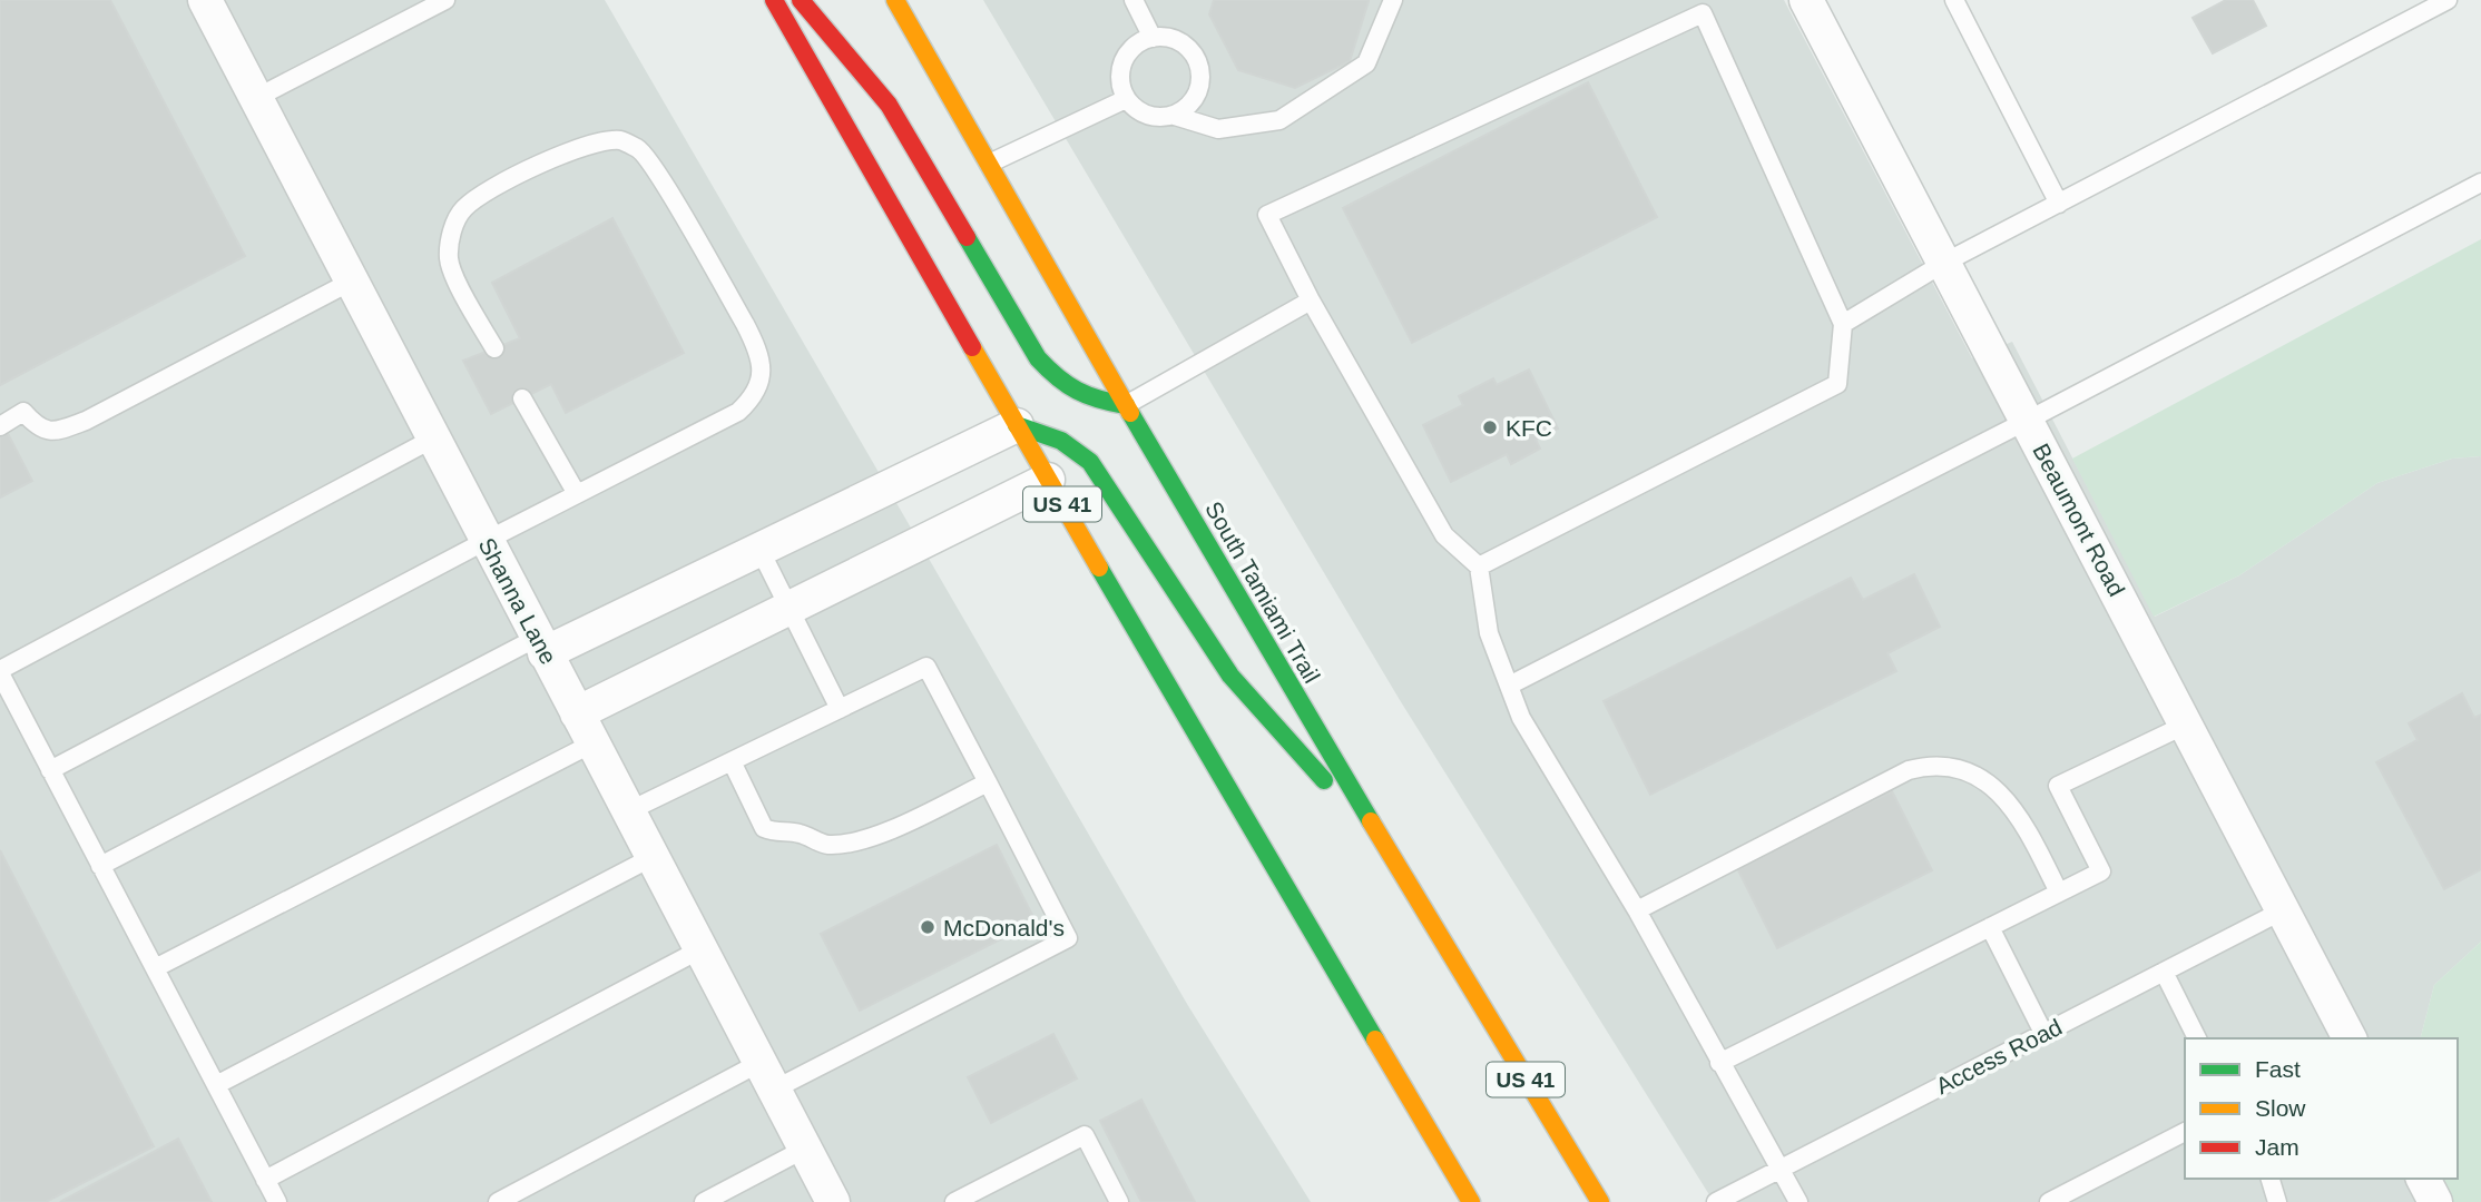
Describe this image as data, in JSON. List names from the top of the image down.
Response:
{
  "streets": {
    "main road": ["US 41", "South Tamiami Trail"],
    "street": ["Beaumont Road", "Shanna Lane"],
    "lane": ["Access Road"]
  },
  "crossings": [
    ["Beaumont Road", "Access Road"]
  ],
  "places": ["KFC", "McDonald's"],
  "legend": ["Fast", "Slow", "Jam"]
}
